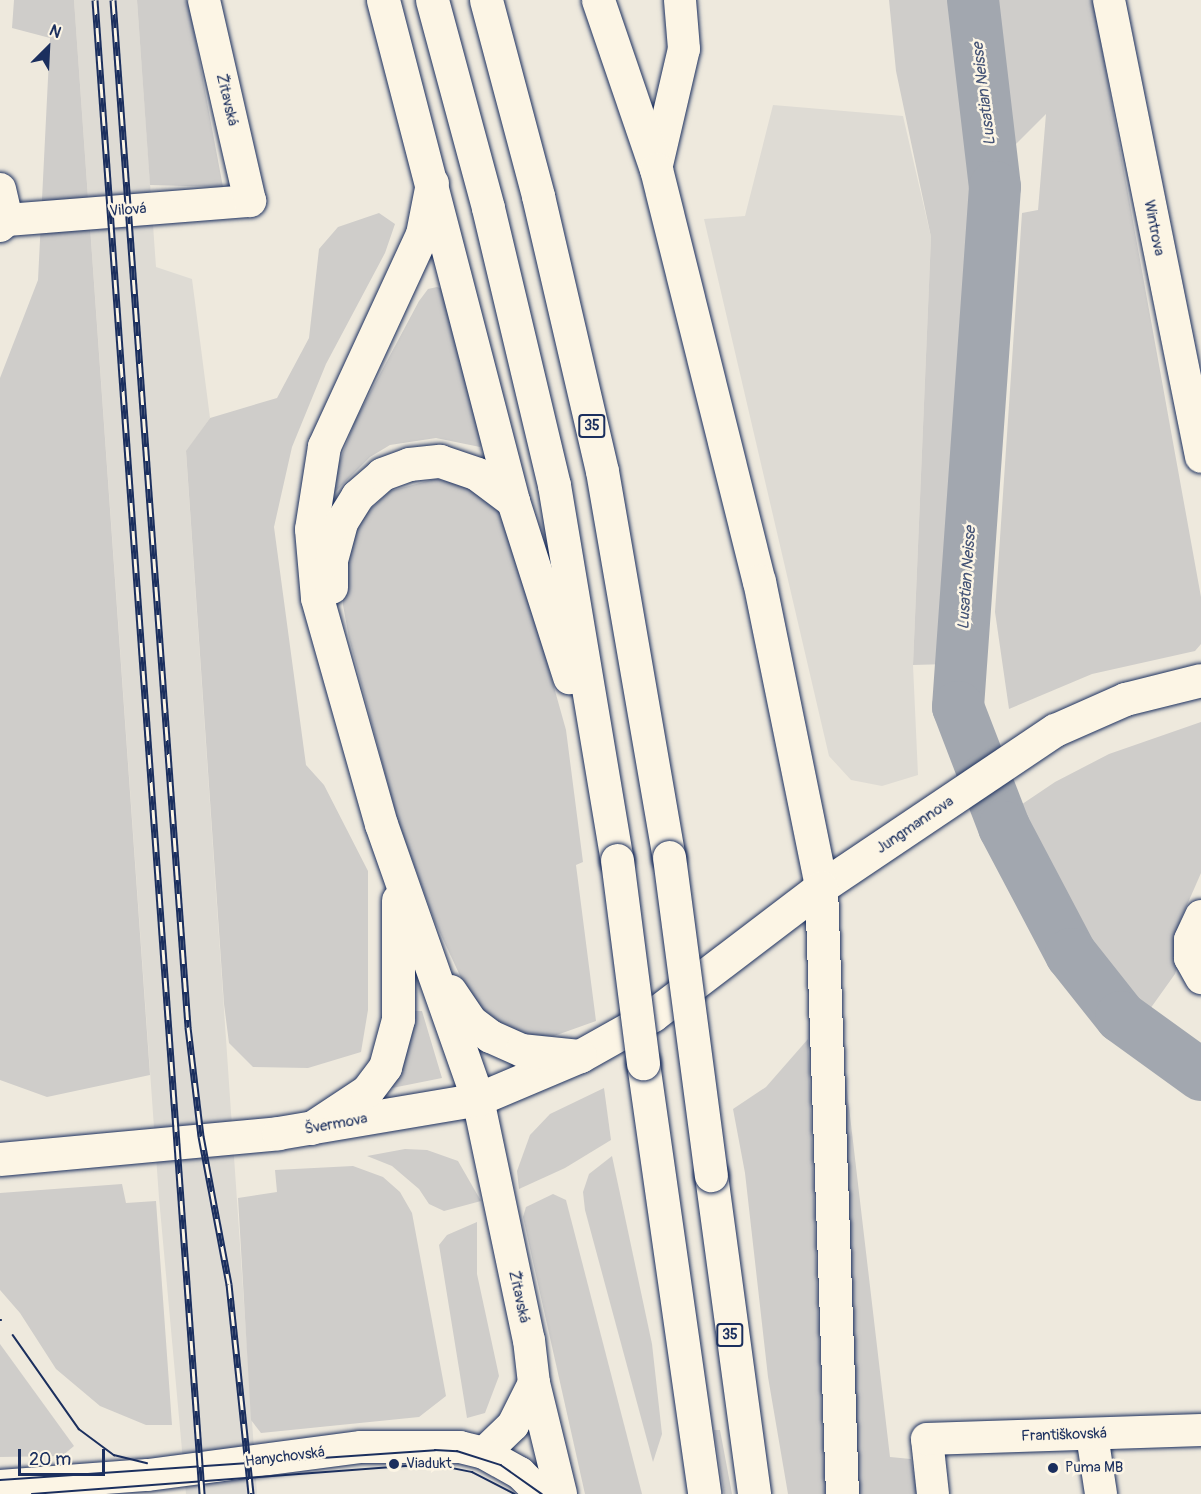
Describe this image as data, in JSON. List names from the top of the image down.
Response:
{
  "streets": {
    "main road": ["35", "Jungmannova", "Švermova"],
    "street": [
      "Žitavská",
      "Vilová",
      "Wintrova",
      "Františkovská",
      "Hanychovská"
    ]
  },
  "crossings": [
    ["Žitavská", "Vilová"],
    ["Žitavská", "Švermova"],
    ["Jungmannova", "Švermova"]
  ],
  "water": ["Lusatian Neisse"],
  "places": ["Viadukt", "Puma MB"],
  "scale_bar": "20 m",
  "north": "top right"
}
